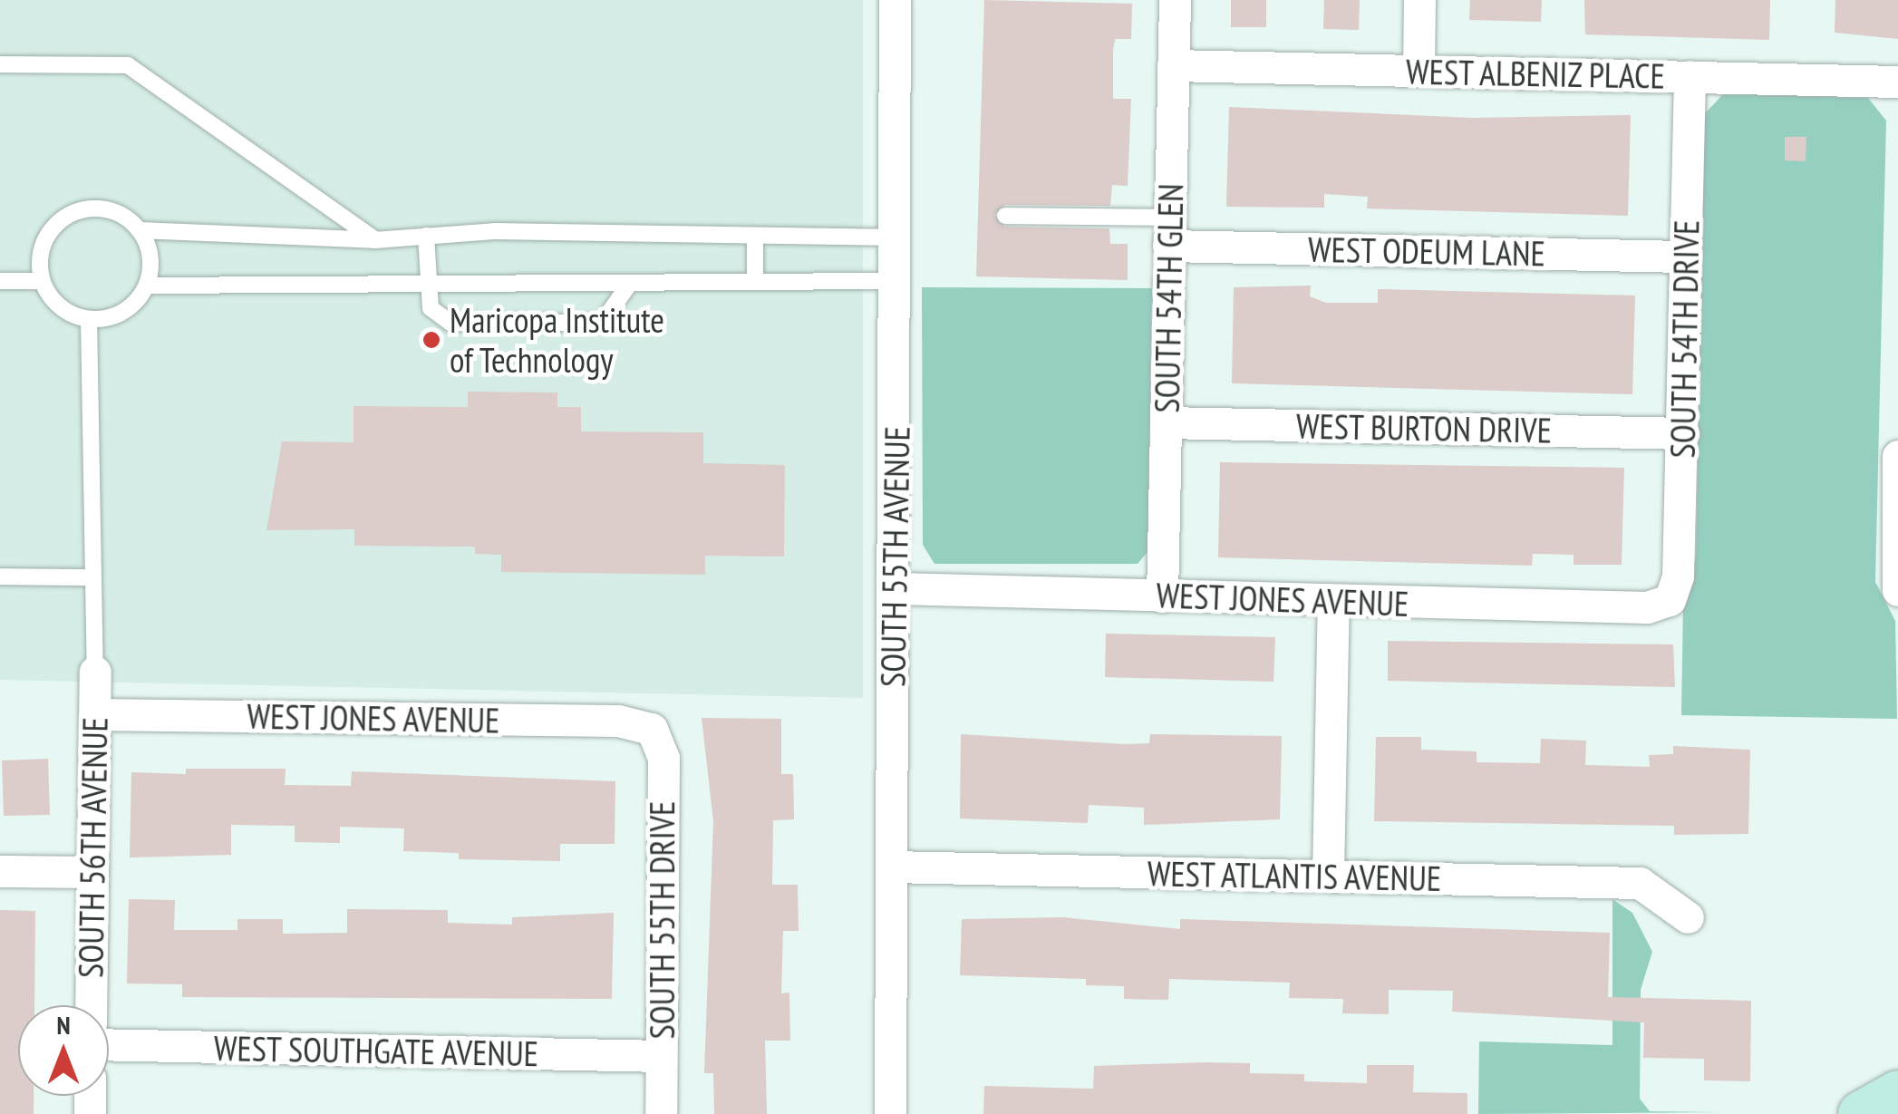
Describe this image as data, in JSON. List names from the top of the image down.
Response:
{
  "streets": {
    "street": [
      "WEST ALBENIZ PLACE",
      "WEST ODEUM LANE",
      "SOUTH 54TH GLEN",
      "SOUTH 54TH DRIVE",
      "WEST BURTON DRIVE",
      "SOUTH 55TH AVENUE",
      "WEST JONES AVENUE",
      "SOUTH 56TH AVENUE",
      "WEST ATLANTIS AVENUE",
      "SOUTH 55TH DRIVE",
      "WEST SOUTHGATE AVENUE"
    ]
  },
  "crossings": [
    ["WEST ALBENIZ PLACE", "SOUTH 54TH GLEN"],
    ["WEST ALBENIZ PLACE", "SOUTH 54TH DRIVE"],
    ["WEST ODEUM LANE", "SOUTH 54TH GLEN"],
    ["WEST ODEUM LANE", "SOUTH 54TH DRIVE"],
    ["SOUTH 54TH GLEN", "WEST BURTON DRIVE"],
    ["SOUTH 54TH GLEN", "WEST JONES AVENUE"],
    ["SOUTH 54TH DRIVE", "WEST BURTON DRIVE"],
    ["SOUTH 54TH DRIVE", "WEST JONES AVENUE"],
    ["SOUTH 55TH AVENUE", "WEST JONES AVENUE"],
    ["SOUTH 55TH AVENUE", "WEST ATLANTIS AVENUE"],
    ["WEST JONES AVENUE", "SOUTH 56TH AVENUE"],
    ["WEST JONES AVENUE", "SOUTH 55TH DRIVE"],
    ["SOUTH 55TH DRIVE", "WEST SOUTHGATE AVENUE"]
  ],
  "places": ["Maricopa Institute of Technology"],
  "north": "top"
}
